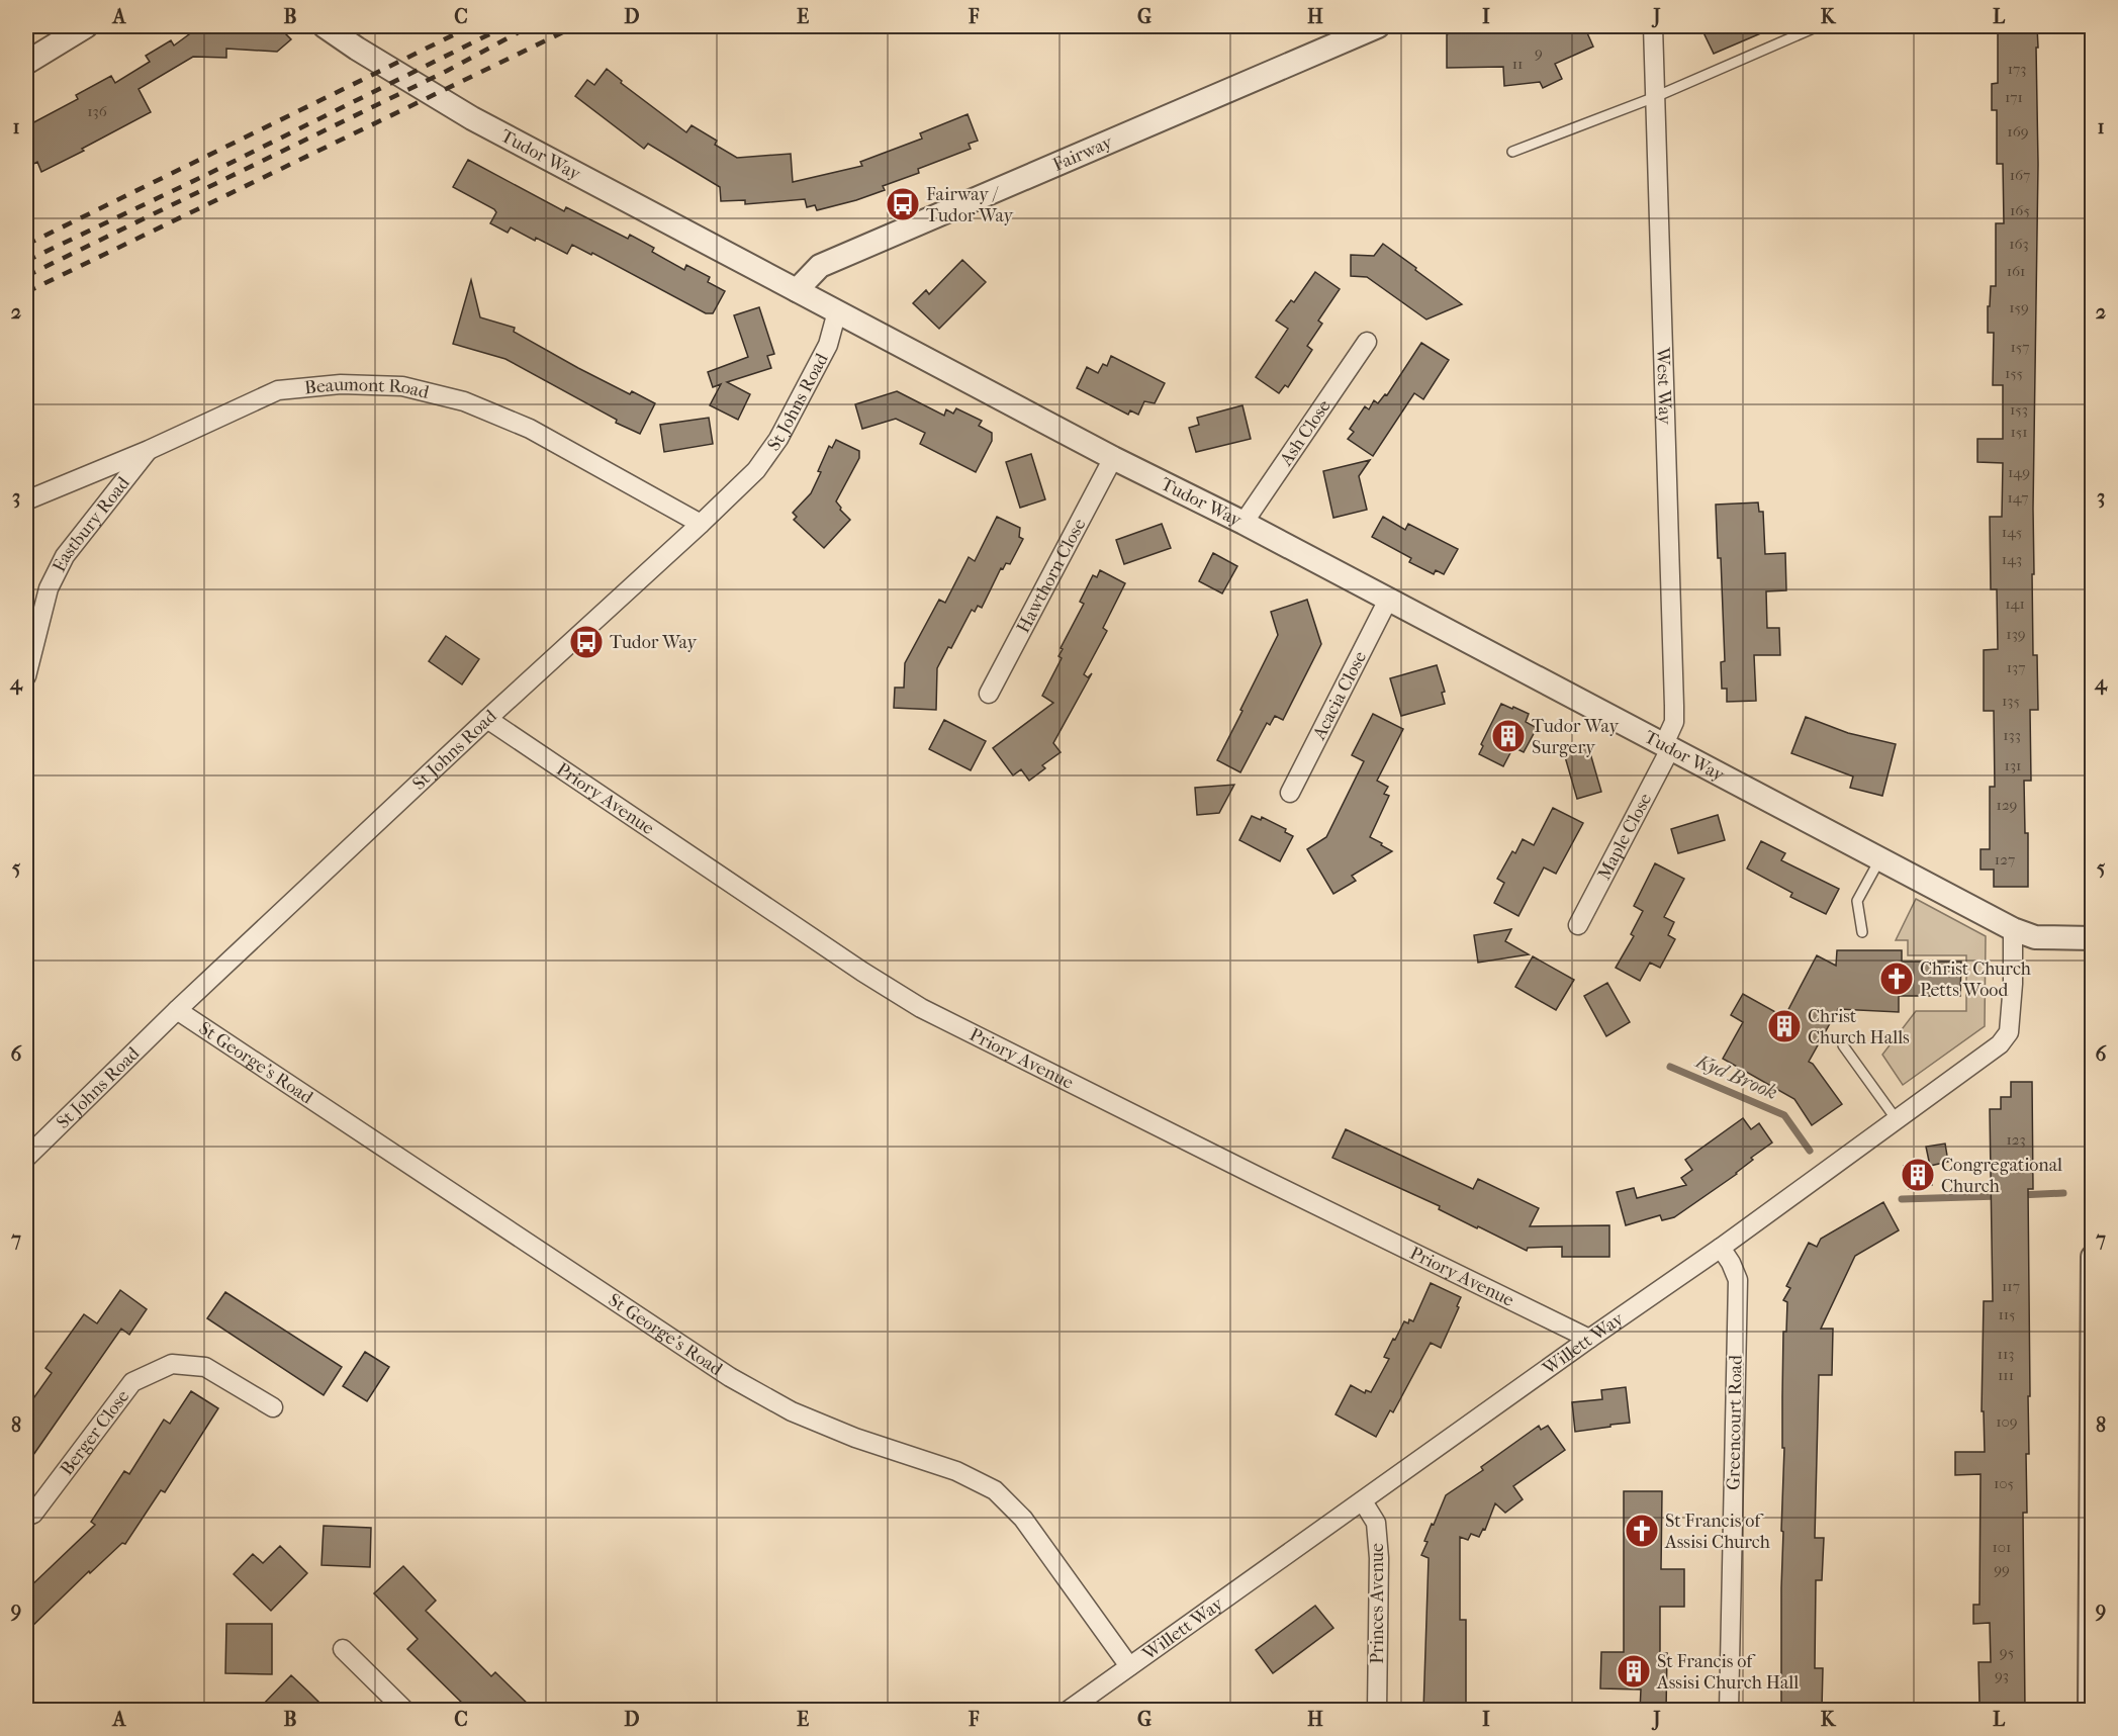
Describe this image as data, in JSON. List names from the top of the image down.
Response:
{
  "streets": {
    "street": [
      "Fairway",
      "Tudor Way",
      "West Way",
      "Beaumont Road",
      "St Johns Road",
      "Ash Close",
      "Eastbury Road",
      "Hawthorn Close",
      "Acacia Close",
      "Priory Avenue",
      "Maple Close",
      "St George's Road",
      "Willett Way",
      "Greencourt Road",
      "Berger Close",
      "Princes Avenue"
    ]
  },
  "crossings": [
    ["Fairway", "Tudor Way"],
    ["Tudor Way", "West Way"],
    ["Tudor Way", "St Johns Road"],
    ["Tudor Way", "Ash Close"],
    ["Tudor Way", "Hawthorn Close"],
    ["Tudor Way", "Acacia Close"],
    ["Tudor Way", "Maple Close"],
    ["Tudor Way", "Willett Way"],
    ["West Way", "Maple Close"],
    ["Beaumont Road", "St Johns Road"],
    ["Beaumont Road", "Eastbury Road"],
    ["St Johns Road", "Priory Avenue"],
    ["St Johns Road", "St George's Road"],
    ["Priory Avenue", "Willett Way"],
    ["St George's Road", "Willett Way"],
    ["Willett Way", "Greencourt Road"],
    ["Willett Way", "Princes Avenue"]
  ],
  "water": ["Kyd Brook"],
  "places": {
    "bus stop": ["Fairway / Tudor Way", "Tudor Way"],
    "building": [
      "Tudor Way Surgery",
      "Christ Church Halls",
      "Congregational Church",
      "St Francis of Assisi Church Hall"
    ],
    "church": ["Christ Church Petts Wood", "St Francis of Assisi Church"]
  },
  "house_numbers": [
    "9",
    "11",
    "173",
    "171",
    "136",
    "169",
    "167",
    "165",
    "163",
    "161",
    "159",
    "157",
    "155",
    "153",
    "151",
    "149",
    "147",
    "145",
    "143",
    "141",
    "139",
    "137",
    "135",
    "133",
    "131",
    "129",
    "127",
    "123",
    "117",
    "115",
    "113",
    "111",
    "109",
    "105",
    "101",
    "99",
    "95",
    "93"
  ],
  "grid": {
    "columns": [
      "A",
      "B",
      "C",
      "D",
      "E",
      "F",
      "G",
      "H",
      "I",
      "J",
      "K",
      "L"
    ],
    "rows": [
      "1",
      "2",
      "3",
      "4",
      "5",
      "6",
      "7",
      "8",
      "9"
    ]
  }
}
